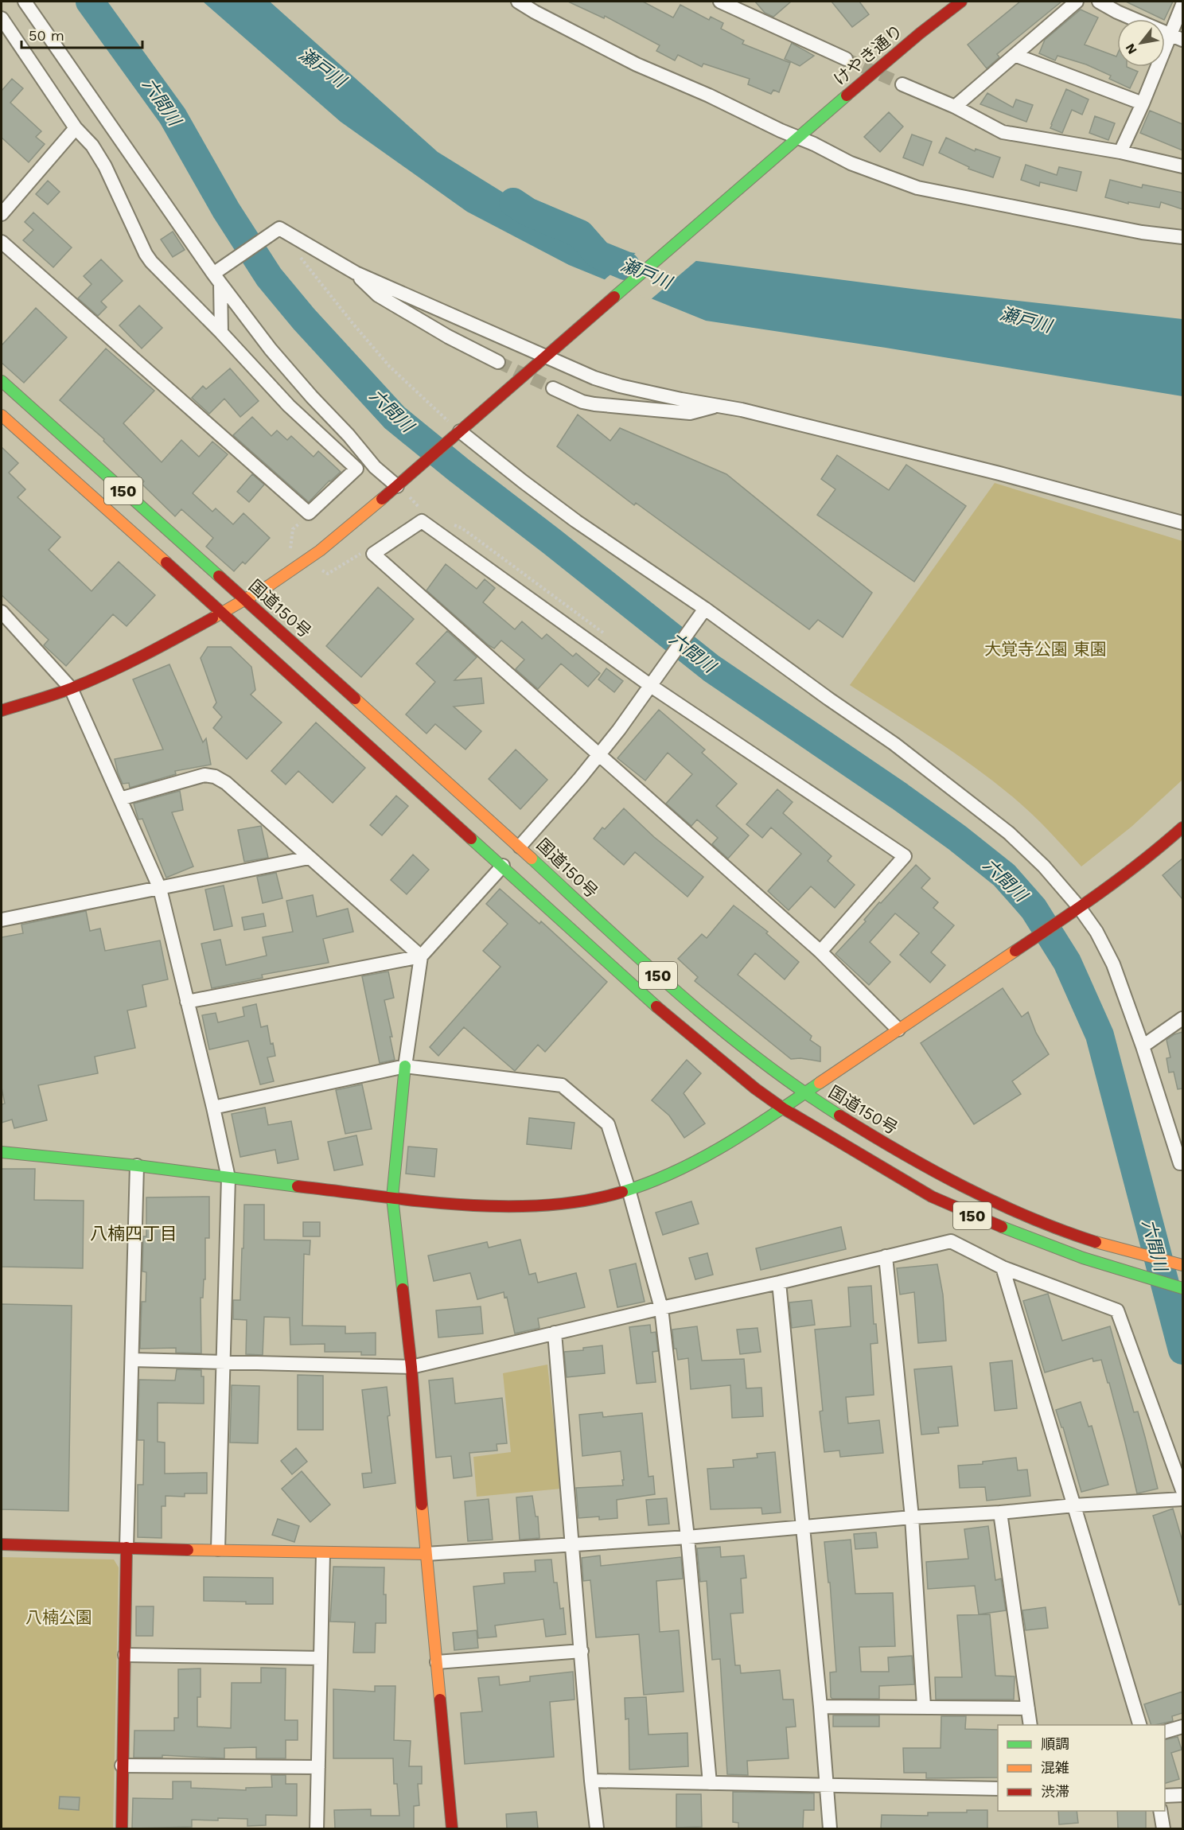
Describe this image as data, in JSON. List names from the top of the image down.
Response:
{
  "streets": {
    "main road": ["けやき通り", "150", "国道150号"]
  },
  "crossings": [
    ["けやき通り", "150"],
    ["けやき通り", "国道150号"]
  ],
  "districts": ["八楠四丁目"],
  "water": ["瀬戸川", "六間川"],
  "parks": ["大覚寺公園 東園", "八楠公園"],
  "legend": ["順調", "混雑", "渋滞"],
  "scale_bar": "50 m",
  "north": "bottom left"
}
